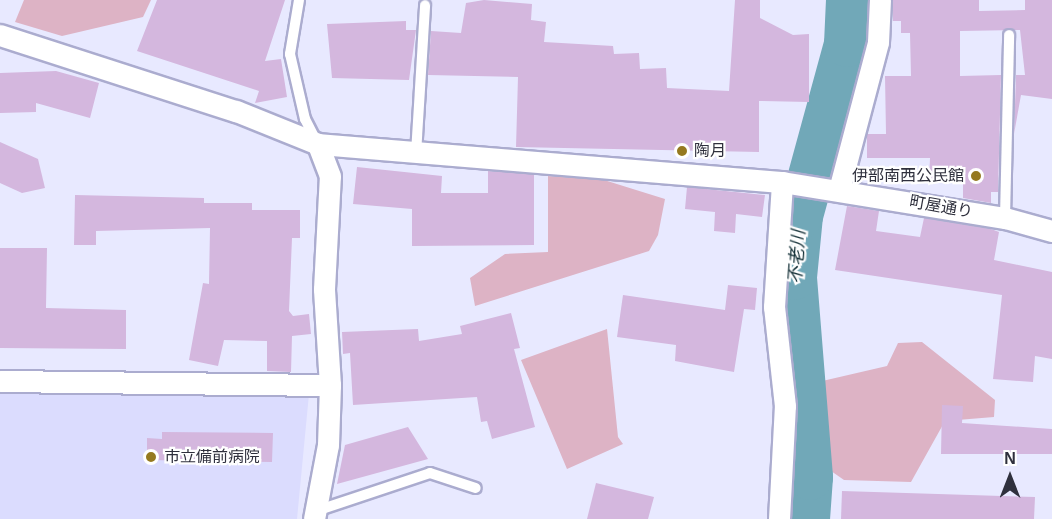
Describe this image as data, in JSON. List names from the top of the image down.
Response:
{
  "streets": {
    "street": ["町屋通り"]
  },
  "water": ["不老川"],
  "places": ["陶月", "伊部南西公民館", "市立備前病院"],
  "north": "top"
}
